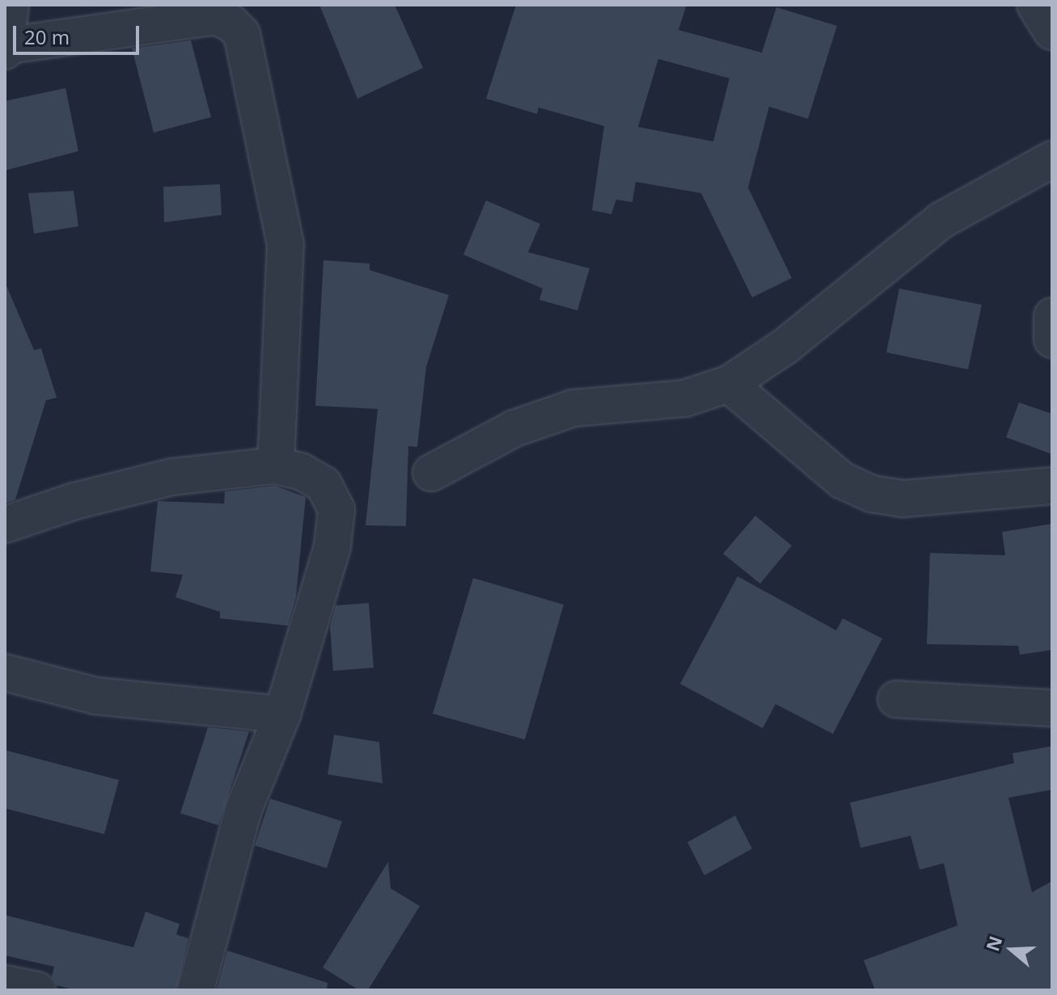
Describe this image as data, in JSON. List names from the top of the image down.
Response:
{
  "scale_bar": "20 m",
  "north": "left"
}
